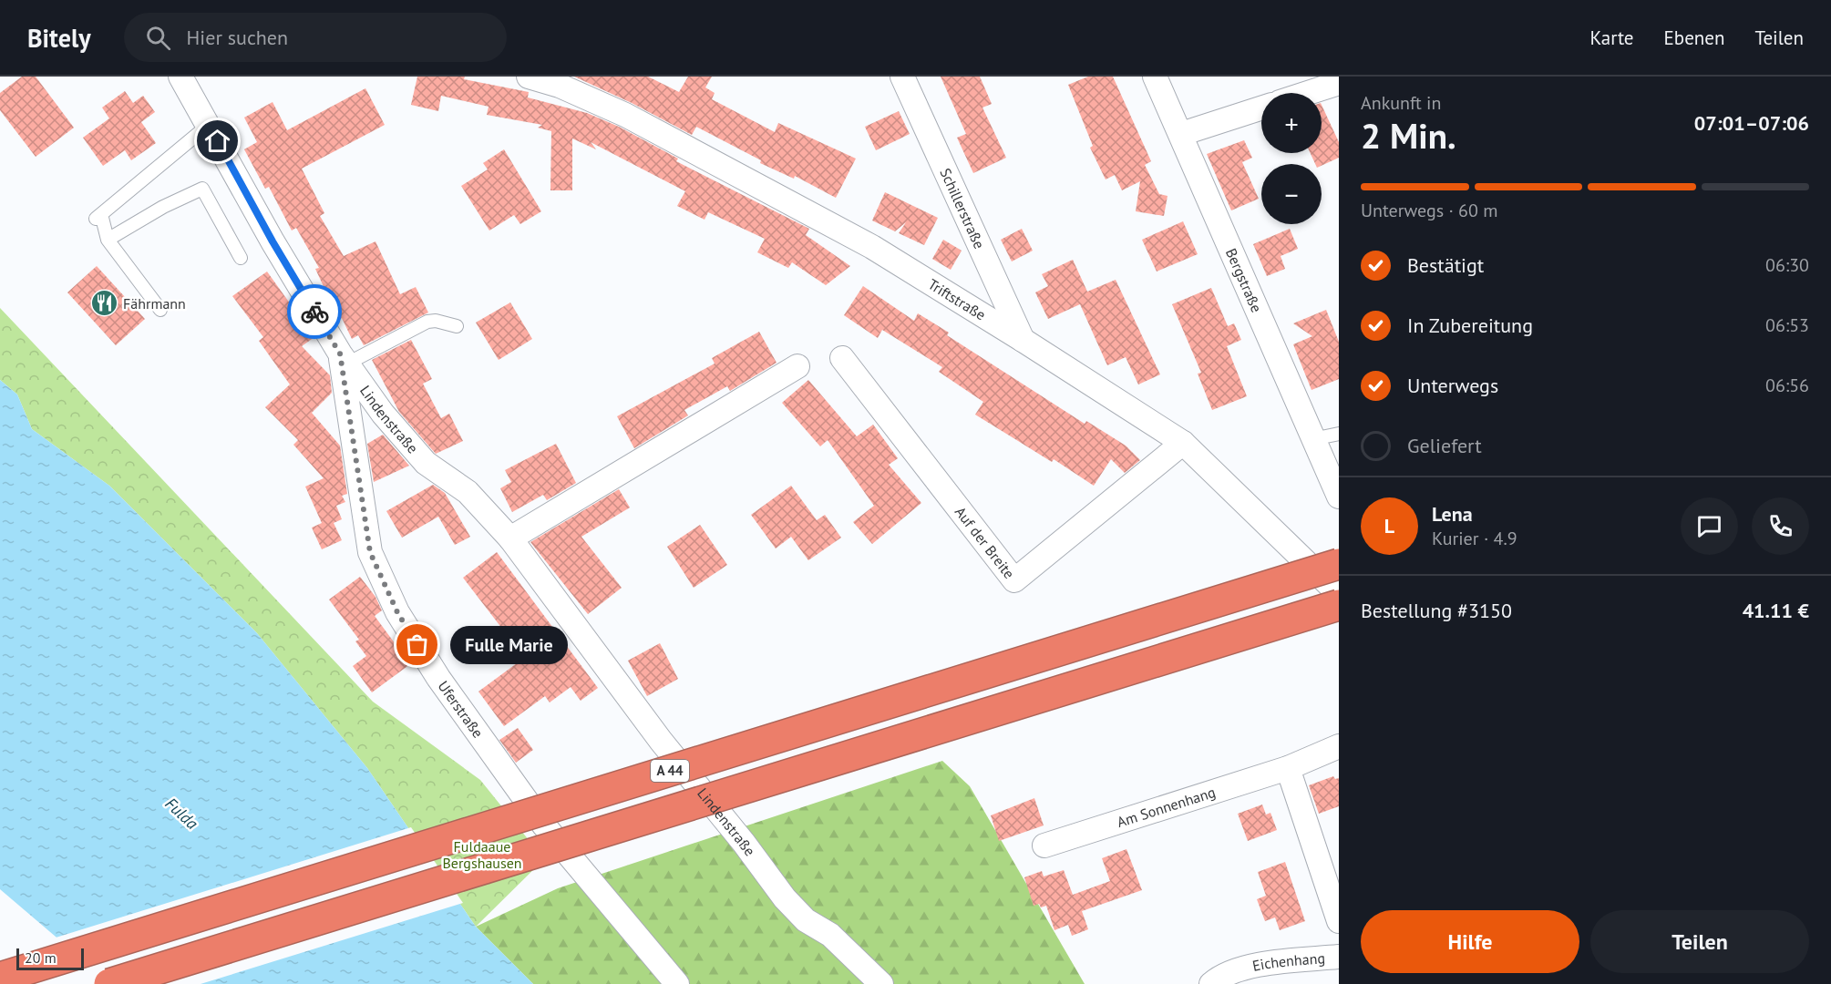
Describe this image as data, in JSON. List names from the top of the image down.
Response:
{
  "streets": {
    "highway": ["A 44"],
    "street": [
      "Schillerstraße",
      "Bergstraße",
      "Triftstraße",
      "Lindenstraße",
      "Auf der Breite",
      "Uferstraße",
      "Am Sonnenhang",
      "Eichenhang"
    ]
  },
  "crossings": [
    ["Schillerstraße", "Triftstraße"],
    ["Triftstraße", "Auf der Breite"],
    ["Triftstraße", "A 44"],
    ["Lindenstraße", "Uferstraße"]
  ],
  "water": ["Fulda"],
  "parks": ["Fuldaaue Bergshausen"],
  "places": {
    "restaurant": ["Fährmann"],
    "other": ["Fulle Marie"]
  },
  "scale_bar": "20 m",
  "page": {
    "header": "Bitely",
    "search": "Hier suchen",
    "nav": ["Karte", "Ebenen", "Teilen"],
    "heading": ["2 Min.", "Ankunft in", "07:01–07:06"],
    "panel": [
      "Lena",
      "Kurier · 4.9",
      "Bestellung #3150",
      "41.11 €"
    ],
    "map_buttons": ["+", "−"],
    "bar": "Unterwegs · 60 m",
    "list": [
      ["Bestätigt", "06:30"],
      ["In Zubereitung", "06:53"],
      ["Unterwegs", "06:56"],
      "Geliefert"
    ],
    "round": "L",
    "bubble": "Fulle Marie",
    "buttons": ["Hilfe", "Teilen"],
    "scale": "20 m"
  }
}
